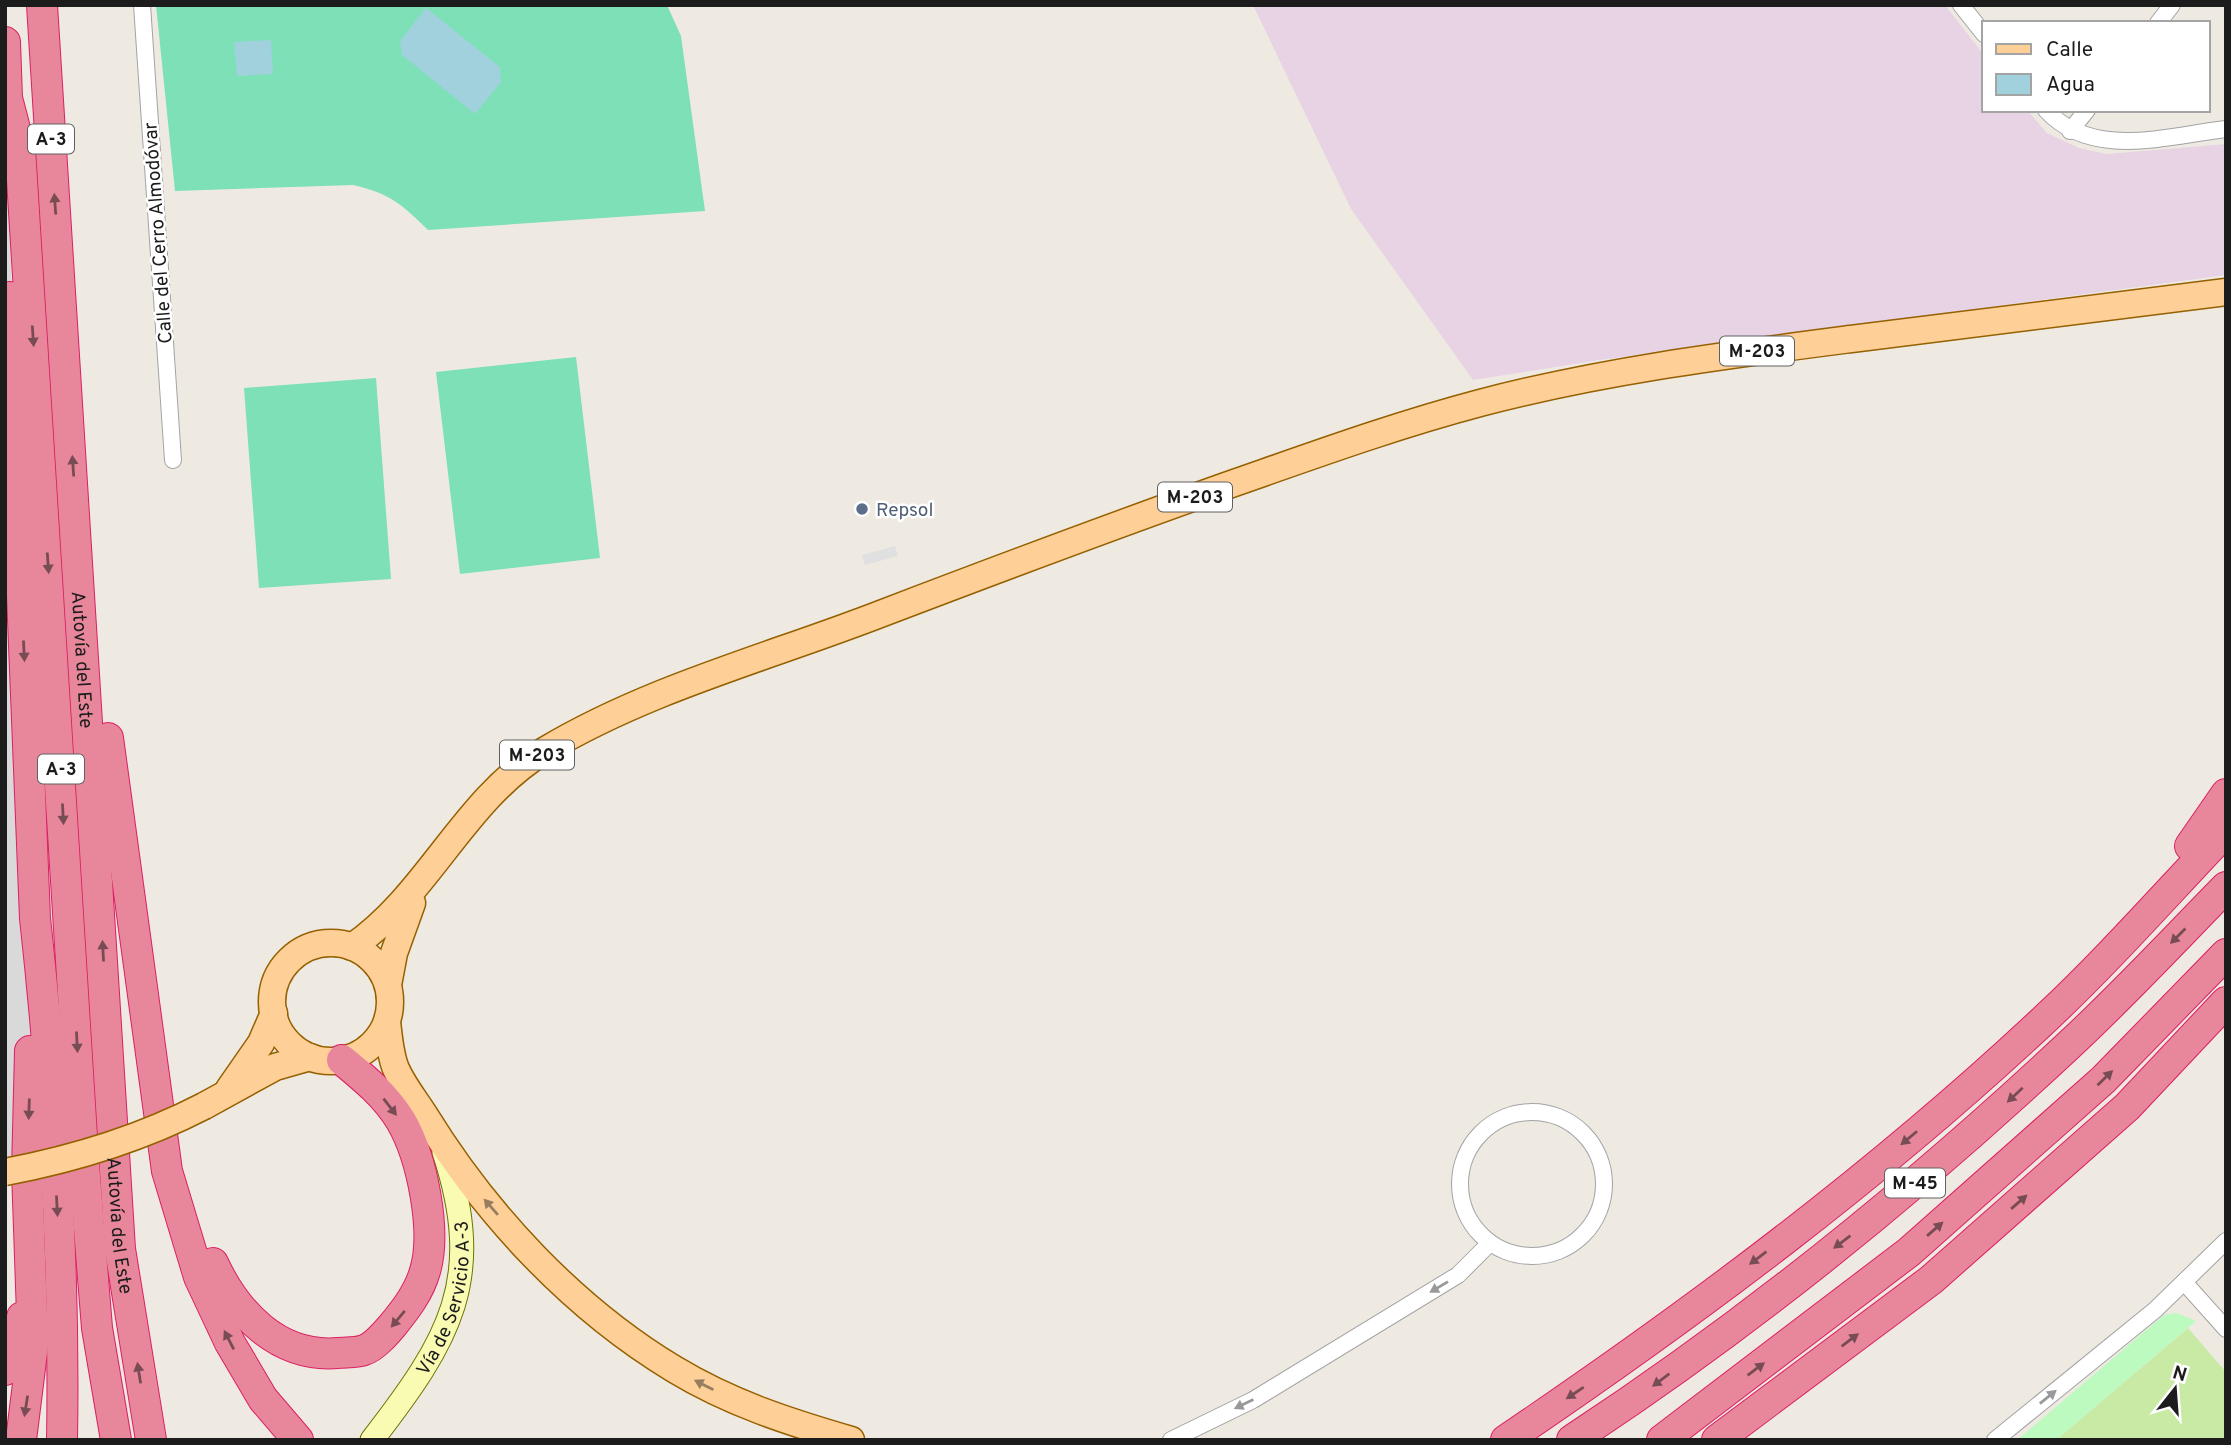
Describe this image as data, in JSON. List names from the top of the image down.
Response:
{
  "streets": {
    "highway": ["A-3", "Autovía del Este", "M-45"],
    "main road": ["M-203", "Vía de Servicio A-3"],
    "street": ["Calle del Cerro Almodóvar"]
  },
  "places": ["Repsol"],
  "legend": ["Calle", "Agua"],
  "north": "top"
}
